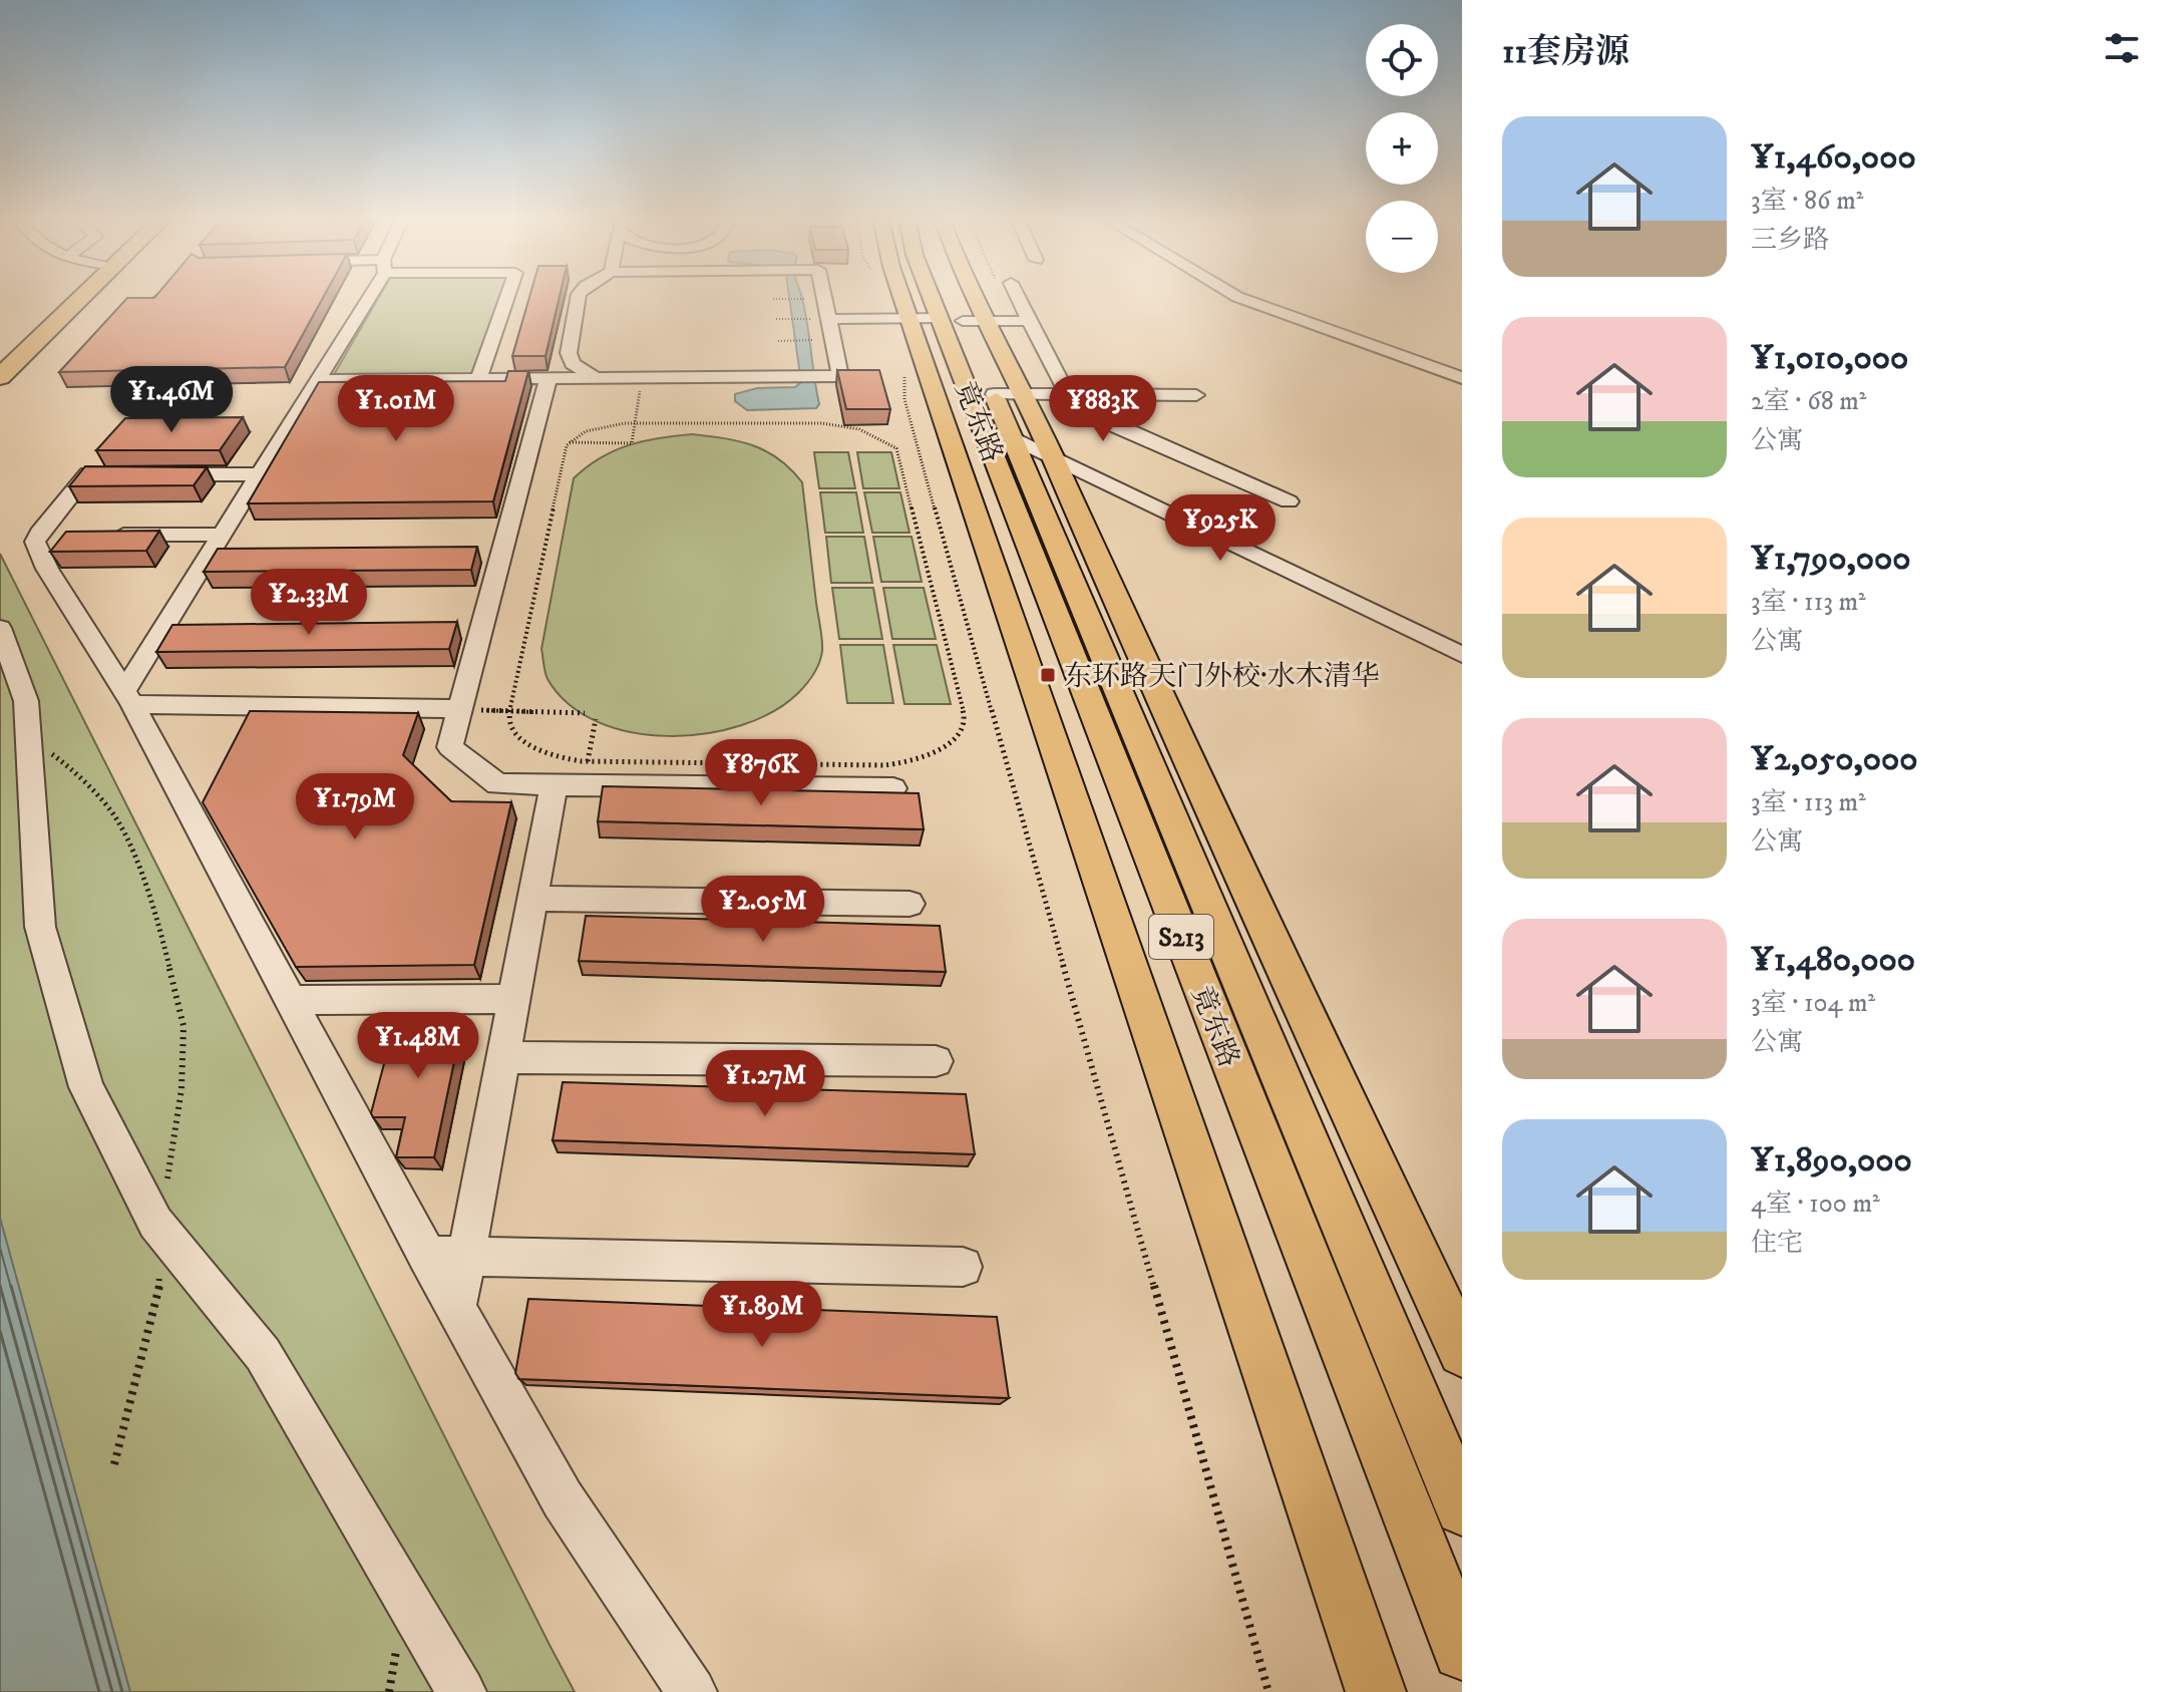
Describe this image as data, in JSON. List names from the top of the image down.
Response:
{
  "streets": {
    "main road": ["竟东路", "S213"]
  },
  "places": {
    "transit": ["东环路天门外校·水木清华"]
  },
  "page": {
    "heading": "11套房源",
    "map_buttons": ["+", "−"],
    "list": [
      {
        "name": "¥1,460,000",
        "note": "3室 · 86 m² · 三乡路"
      },
      {
        "name": "¥1,010,000",
        "note": "2室 · 68 m² · 公寓"
      },
      {
        "name": "¥1,790,000",
        "note": "3室 · 113 m² · 公寓"
      },
      {
        "name": "¥2,050,000",
        "note": "3室 · 113 m² · 公寓"
      },
      {
        "name": "¥1,480,000",
        "note": "3室 · 104 m² · 公寓"
      },
      {
        "name": "¥1,890,000",
        "note": "4室 · 100 m² · 住宅"
      }
    ],
    "price": [
      "¥1.46M",
      "¥1.01M",
      "¥883K",
      "¥925K",
      "¥2.33M",
      "¥876K",
      "¥1.79M",
      "¥2.05M",
      "¥1.48M",
      "¥1.27M",
      "¥1.89M"
    ]
  }
}
